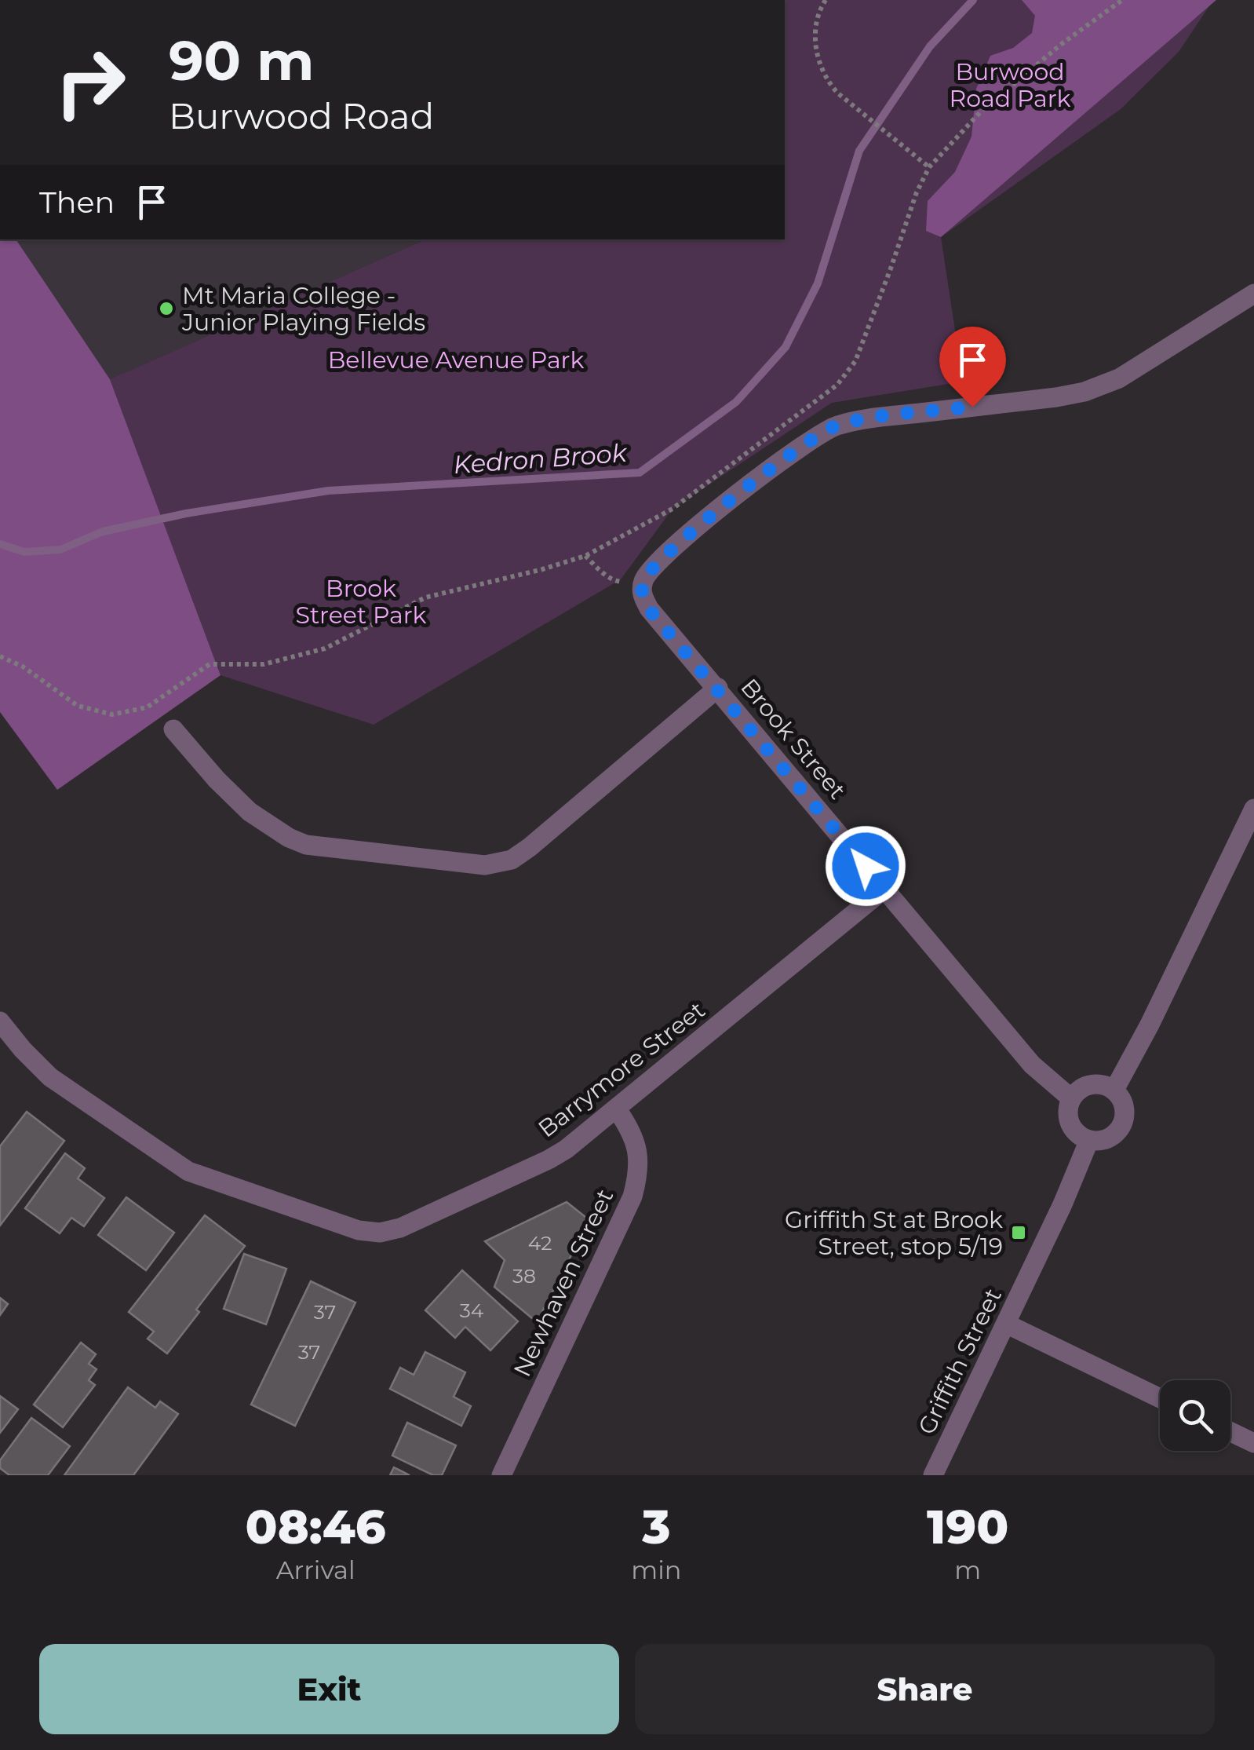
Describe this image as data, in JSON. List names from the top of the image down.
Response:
{
  "streets": {
    "street": [
      "Brook Street",
      "Barrymore Street",
      "Newhaven Street",
      "Griffith Street"
    ]
  },
  "crossings": [
    ["Brook Street", "Barrymore Street"],
    ["Brook Street", "Griffith Street"],
    ["Barrymore Street", "Newhaven Street"]
  ],
  "water": ["Kedron Brook"],
  "parks": ["Burwood Road Park", "Bellevue Avenue Park", "Brook Street Park"],
  "places": {
    "other": ["Mt Maria College - Junior Playing Fields"],
    "transit": ["Griffith St at Brook Street, stop 5/19"]
  },
  "house_numbers": [
    "42",
    "38",
    "34",
    "37",
    "37"
  ],
  "page": {
    "turn": ["90 m", "Burwood Road"],
    "then": "Then",
    "eta": [
      "08:46",
      "Arrival",
      "3",
      "min",
      "190",
      "m"
    ],
    "buttons": ["Exit", "Share"]
  }
}
